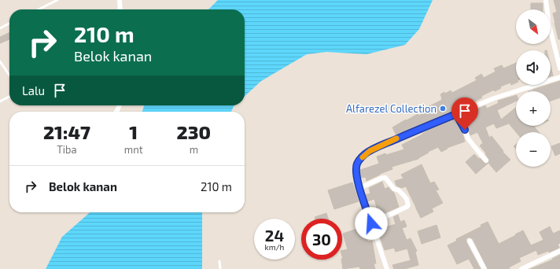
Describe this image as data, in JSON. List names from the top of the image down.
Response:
{
  "places": ["Alfarezel Collection"],
  "north": "bottom right",
  "page": {
    "map_buttons": ["+", "−"],
    "turn": ["210 m", "Belok kanan"],
    "then": "Lalu",
    "eta": [
      "21:47",
      "Tiba",
      "1",
      "mnt",
      "230",
      "m"
    ],
    "list": [
      {
        "name": "Belok kanan",
        "value": "210 m"
      }
    ],
    "speed": "24 km/h",
    "limit": "30"
  }
}
